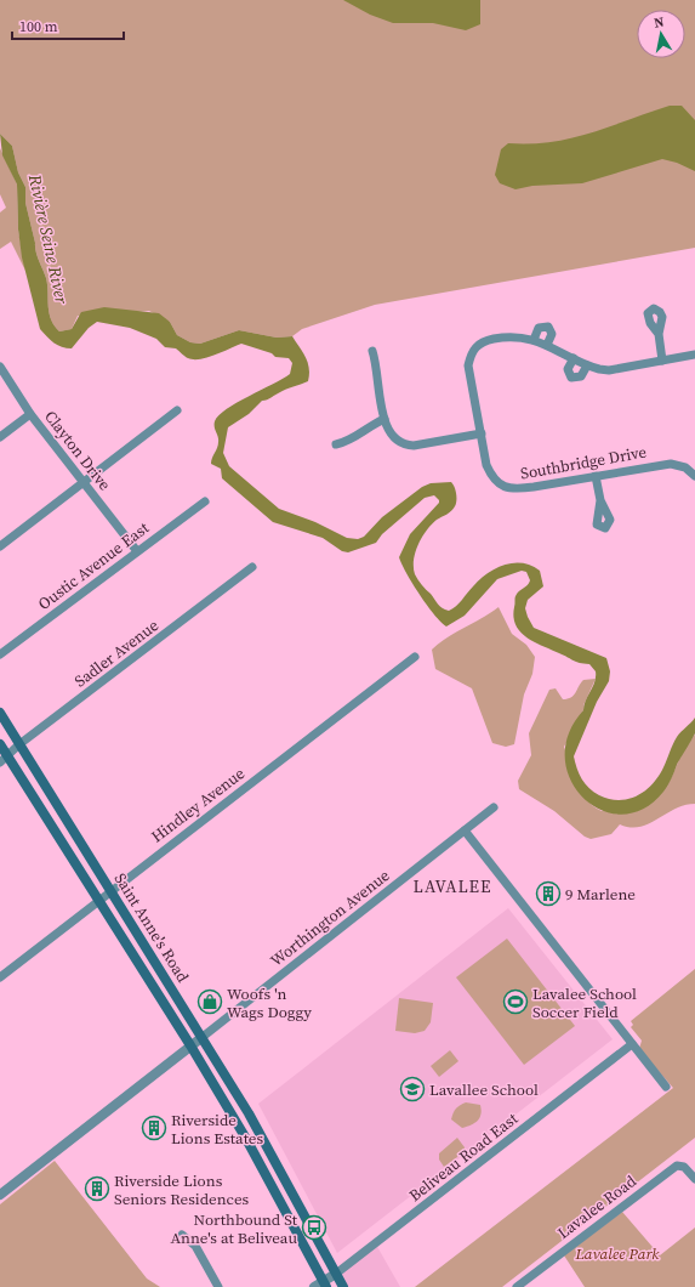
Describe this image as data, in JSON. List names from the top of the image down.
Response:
{
  "streets": {
    "main road": ["Saint Anne's Road"],
    "street": [
      "Clayton Drive",
      "Southbridge Drive",
      "Oustic Avenue East",
      "Sadler Avenue",
      "Hindley Avenue",
      "Worthington Avenue",
      "Beliveau Road East",
      "Lavalee Road"
    ]
  },
  "crossings": [
    ["Clayton Drive", "Oustic Avenue East"],
    ["Sadler Avenue", "Saint Anne's Road"],
    ["Hindley Avenue", "Saint Anne's Road"],
    ["Worthington Avenue", "Saint Anne's Road"],
    ["Saint Anne's Road", "Beliveau Road East"]
  ],
  "districts": ["LAVALEE"],
  "water": ["Rivière Seine River"],
  "parks": ["Lavalee Park"],
  "places": {
    "building": ["9 Marlene", "Riverside Lions Estates", "Riverside Lions Seniors Residences"],
    "shop": ["Woofs 'n Wags Doggy"],
    "sports": ["Lavalee School Soccer Field"],
    "school or university": ["Lavallee School"],
    "bus stop": ["Northbound St Anne's at Beliveau"]
  },
  "scale_bar": "100 m",
  "north": "top"
}
